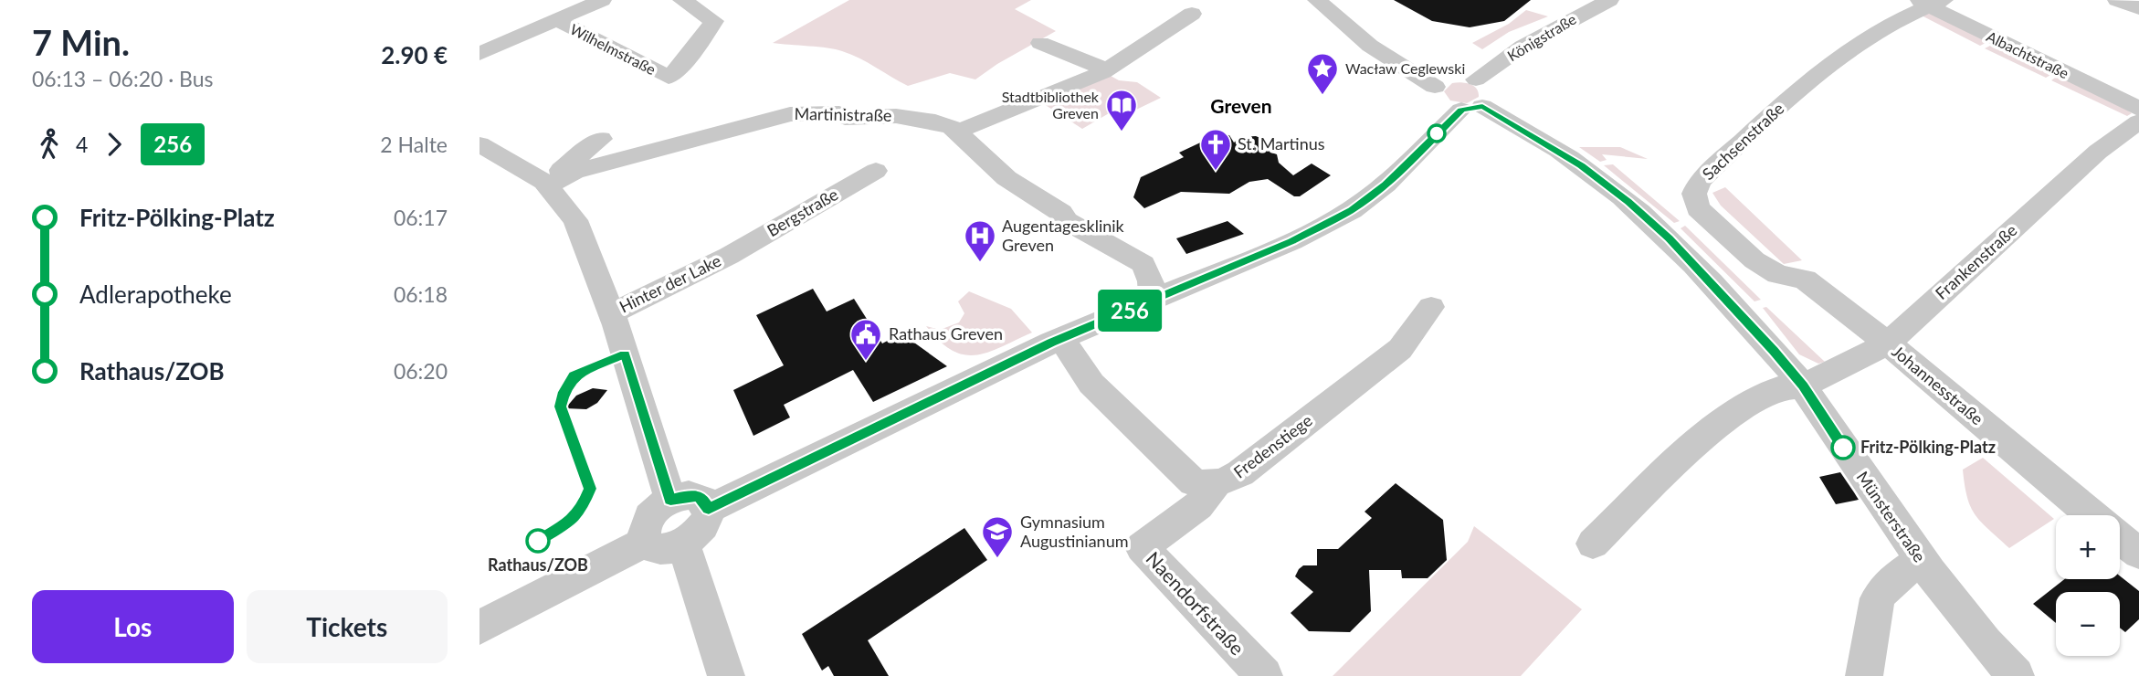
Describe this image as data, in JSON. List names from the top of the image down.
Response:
{
  "streets": {
    "street": [
      "Königstraße",
      "Wilhelmstraße",
      "Albachtstraße",
      "Martinistraße",
      "Sachsenstraße",
      "Bergstraße",
      "Frankenstraße",
      "Hinter der Lake",
      "Johannesstraße",
      "Fredenstiege",
      "Münsterstraße",
      "Naendorfstraße"
    ]
  },
  "crossings": [
    ["Königstraße", "Münsterstraße"],
    ["Albachtstraße", "Sachsenstraße"],
    ["Martinistraße", "Hinter der Lake"],
    ["Sachsenstraße", "Frankenstraße"],
    ["Sachsenstraße", "Johannesstraße"],
    ["Bergstraße", "Hinter der Lake"],
    ["Frankenstraße", "Johannesstraße"],
    ["Frankenstraße", "Münsterstraße"],
    ["Fredenstiege", "Naendorfstraße"]
  ],
  "districts": ["Greven"],
  "places": {
    "place": ["Wacław Ceglewski"],
    "library": ["Stadtbibliothek Greven"],
    "church": ["St. Martinus"],
    "hospital": ["Augentagesklinik Greven"],
    "public building": ["Rathaus Greven"],
    "other": ["Fritz-Pölking-Platz", "Rathaus/ZOB"],
    "school or university": ["Gymnasium Augustinianum"]
  },
  "lines": ["bus line 256"],
  "page": {
    "heading": ["7 Min.", "06:13 – 06:20 · Bus", "2.90 €"],
    "on_map": "256",
    "legs": ["4", "256", "2 Halte"],
    "list": [
      {
        "name": "Fritz-Pölking-Platz",
        "value": "06:17"
      },
      {
        "name": "Adlerapotheke",
        "value": "06:18"
      },
      {
        "name": "Rathaus/ZOB",
        "value": "06:20"
      }
    ],
    "map_buttons": ["+", "−"],
    "buttons": ["Los", "Tickets"]
  }
}
